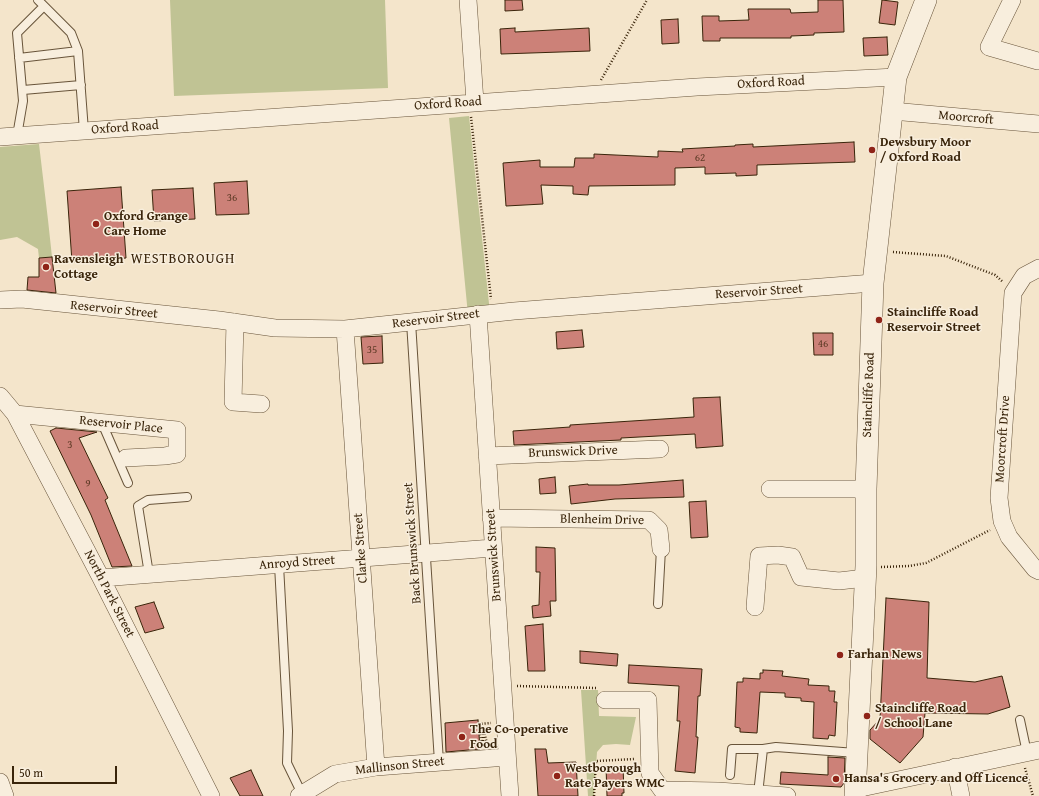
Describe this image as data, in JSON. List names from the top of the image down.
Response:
{
  "streets": {
    "street": [
      "Oxford Road",
      "Moorcroft",
      "Reservoir Street",
      "Staincliffe Road",
      "Reservoir Place",
      "Moorcroft Drive",
      "Brunswick Drive",
      "Blenheim Drive",
      "Clarke Street",
      "Brunswick Street",
      "Anroyd Street",
      "North Park Street",
      "Mallinson Street"
    ],
    "lane": ["Back Brunswick Street"]
  },
  "crossings": [
    ["Oxford Road", "Staincliffe Road"],
    ["Moorcroft", "Staincliffe Road"],
    ["Reservoir Street", "Staincliffe Road"],
    ["Reservoir Street", "Back Brunswick Street"],
    ["Reservoir Street", "Clarke Street"],
    ["Reservoir Street", "Brunswick Street"],
    ["Reservoir Place", "North Park Street"],
    ["Brunswick Drive", "Brunswick Street"],
    ["Blenheim Drive", "Brunswick Street"],
    ["Back Brunswick Street", "Anroyd Street"],
    ["Back Brunswick Street", "Mallinson Street"],
    ["Clarke Street", "Anroyd Street"],
    ["Clarke Street", "Mallinson Street"],
    ["Brunswick Street", "Anroyd Street"],
    ["Brunswick Street", "Mallinson Street"],
    ["Anroyd Street", "North Park Street"]
  ],
  "districts": ["WESTBOROUGH"],
  "places": [
    "Dewsbury Moor / Oxford Road",
    "Oxford Grange Care Home",
    "Ravensleigh Cottage",
    "Staincliffe Road Reservoir Street",
    "Farhan News",
    "Staincliffe Road / School Lane",
    "The Co-operative Food",
    "Westborough Rate Payers WMC",
    "Hansa's Grocery and Off Licence"
  ],
  "house_numbers": [
    "62",
    "36",
    "46",
    "35",
    "3",
    "9"
  ],
  "scale_bar": "50 m"
}
